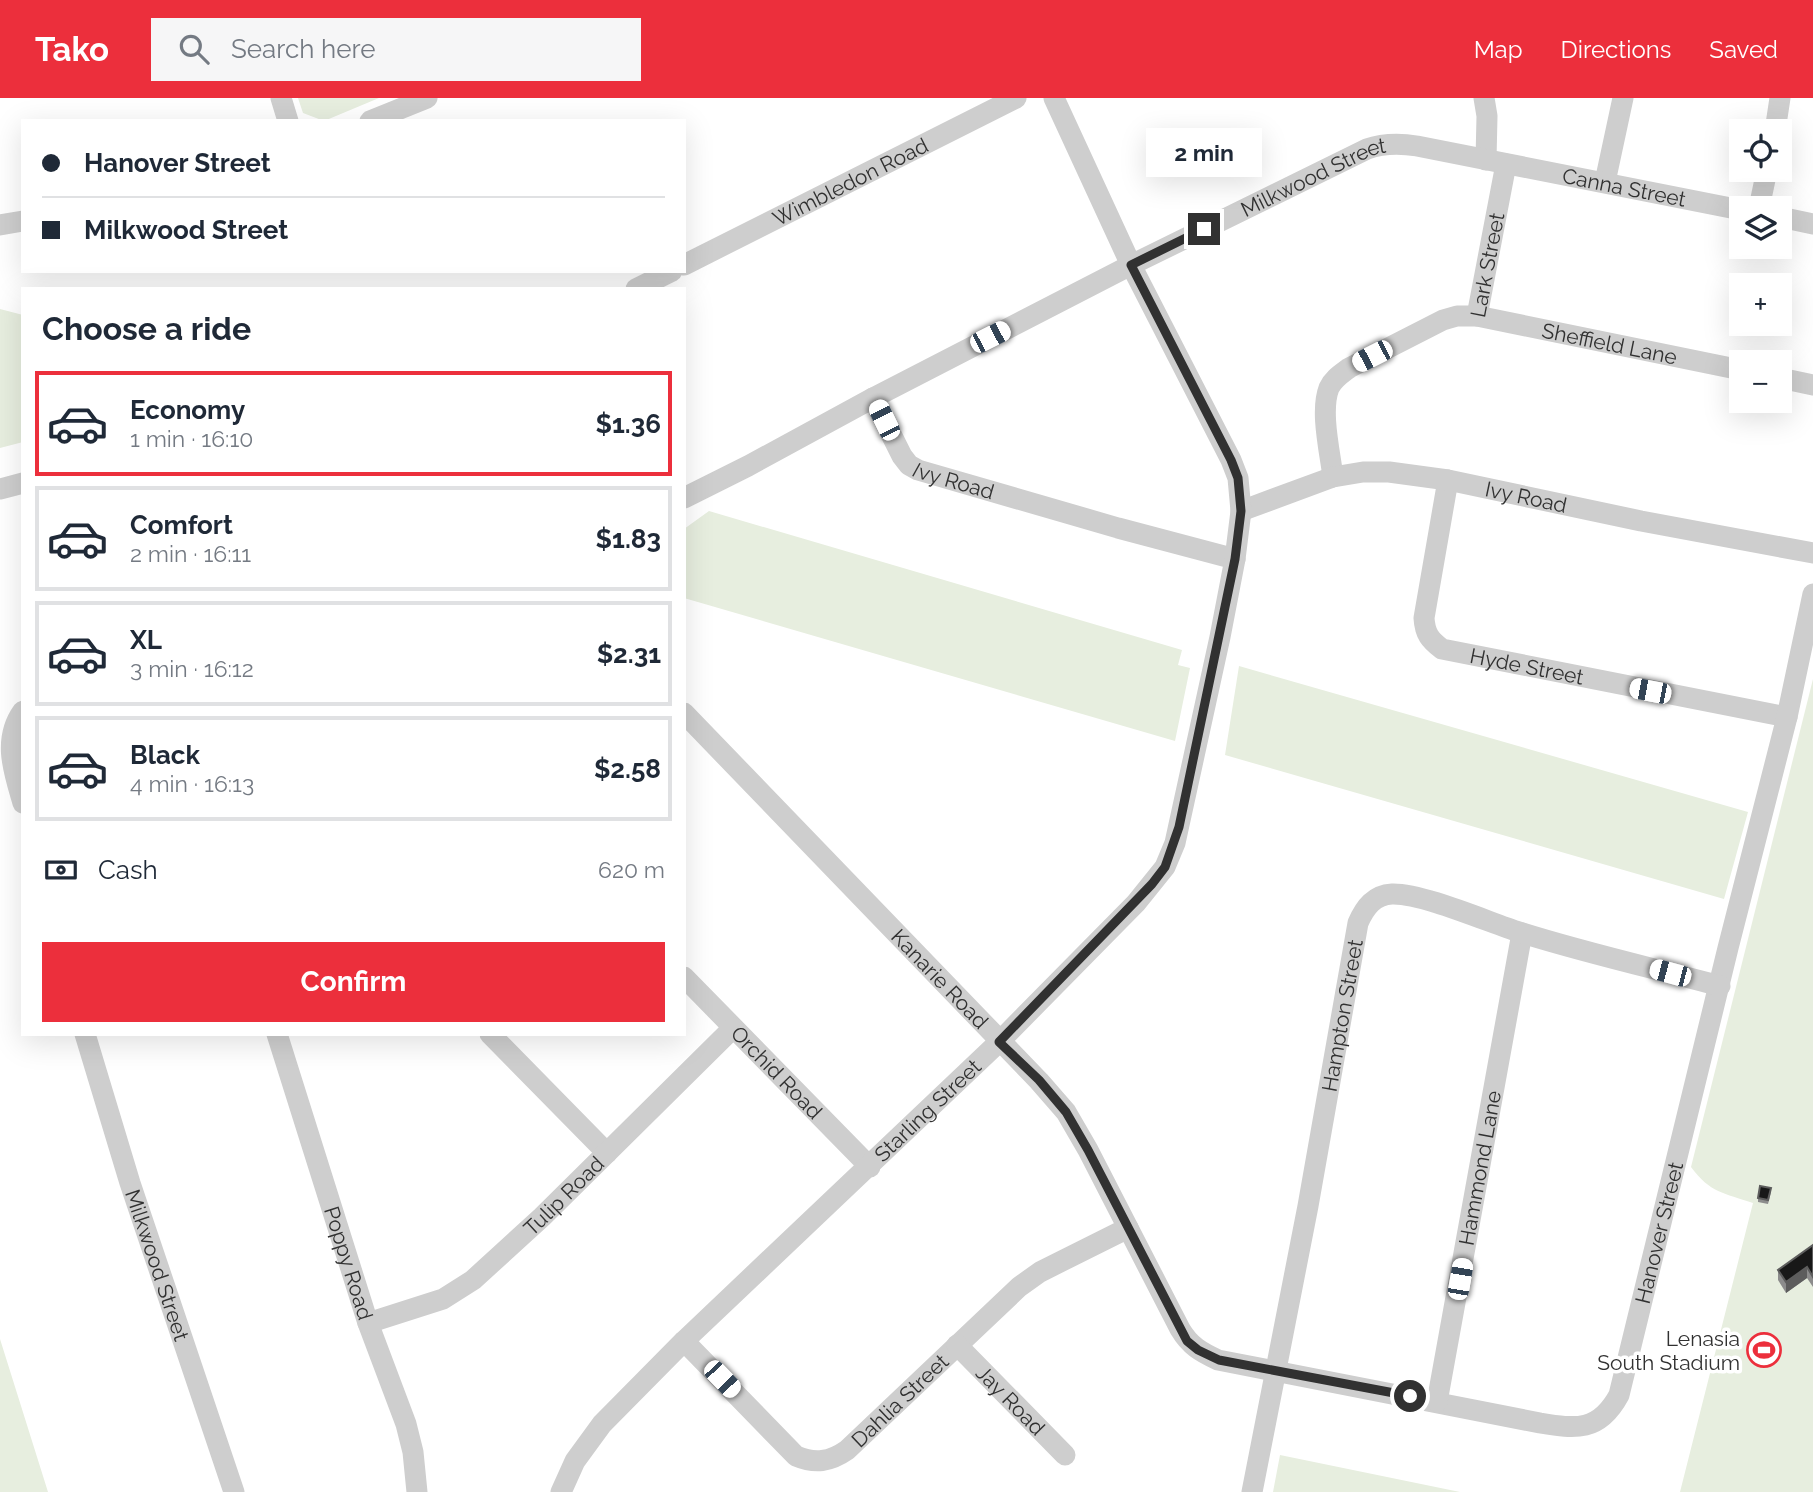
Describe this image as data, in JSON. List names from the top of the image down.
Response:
{
  "streets": {
    "street": [
      "Milkwood Street",
      "Wimbledon Road",
      "Canna Street",
      "Lark Street",
      "Sheffield Lane",
      "Ivy Road",
      "Hyde Street",
      "Kanarie Road",
      "Hampton Street",
      "Orchid Road",
      "Starling Street",
      "Hammond Lane",
      "Tulip Road",
      "Hanover Street",
      "Poppy Road",
      "Dahlia Street",
      "Jay Road"
    ]
  },
  "crossings": [
    ["Milkwood Street", "Canna Street"],
    ["Milkwood Street", "Lark Street"],
    ["Milkwood Street", "Ivy Road"],
    ["Milkwood Street", "Starling Street"],
    ["Canna Street", "Lark Street"],
    ["Lark Street", "Sheffield Lane"],
    ["Lark Street", "Ivy Road"],
    ["Ivy Road", "Hyde Street"],
    ["Ivy Road", "Starling Street"],
    ["Hyde Street", "Hanover Street"],
    ["Kanarie Road", "Hampton Street"],
    ["Kanarie Road", "Starling Street"],
    ["Kanarie Road", "Hanover Street"],
    ["Kanarie Road", "Dahlia Street"],
    ["Hampton Street", "Hammond Lane"],
    ["Hampton Street", "Hanover Street"],
    ["Orchid Road", "Starling Street"],
    ["Orchid Road", "Tulip Road"],
    ["Starling Street", "Dahlia Street"],
    ["Hammond Lane", "Hanover Street"],
    ["Tulip Road", "Poppy Road"],
    ["Dahlia Street", "Jay Road"]
  ],
  "places": {
    "sports": ["Lenasia South Stadium"]
  },
  "page": {
    "header": "Tako",
    "search": "Search here",
    "nav": ["Map", "Directions", "Saved"],
    "map_buttons": ["+", "−"],
    "banner": ["Hanover Street", "Milkwood Street"],
    "bubble": "2 min",
    "heading": "Choose a ride",
    "list": [
      {
        "name": "Economy",
        "note": "1 min · 16:10",
        "value": "$1.36"
      },
      {
        "name": "Comfort",
        "note": "2 min · 16:11",
        "value": "$1.83"
      },
      {
        "name": "XL",
        "note": "3 min · 16:12",
        "value": "$2.31"
      },
      {
        "name": "Black",
        "note": "4 min · 16:13",
        "value": "$2.58"
      }
    ],
    "pay": ["Cash", "620 m"],
    "buttons": "Confirm"
  }
}
